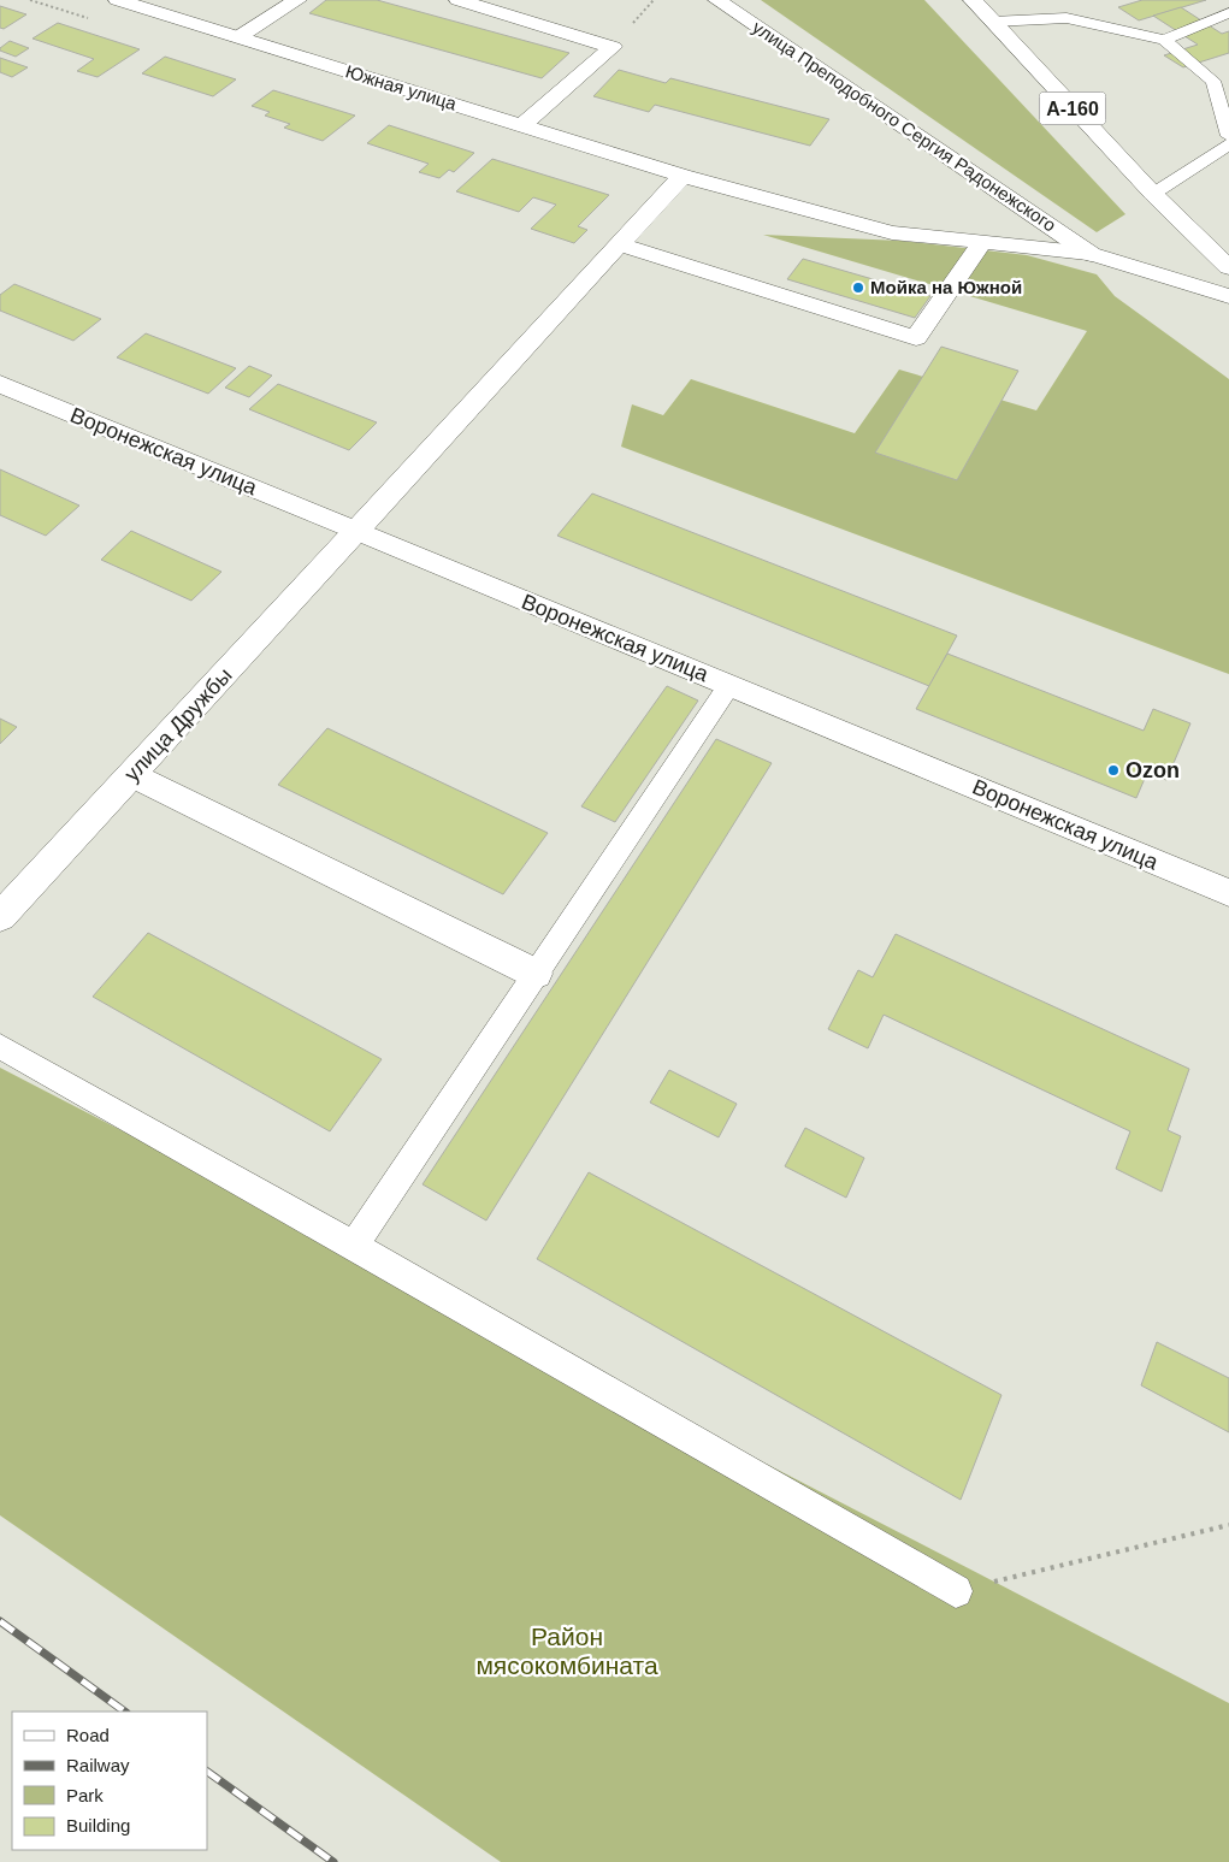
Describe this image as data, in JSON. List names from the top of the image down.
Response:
{
  "streets": {
    "main road": [
      "Южная улица",
      "А-160",
      "улица Преподобного Сергия Радонежского",
      "Воронежская улица",
      "улица Дружбы"
    ]
  },
  "crossings": [
    ["Южная улица", "улица Преподобного Сергия Радонежского"],
    ["Южная улица", "улица Дружбы"],
    ["Воронежская улица", "улица Дружбы"]
  ],
  "parks": ["Район мясокомбината"],
  "places": ["Мойка на Южной", "Ozon"],
  "legend": [
    "Road",
    "Railway",
    "Park",
    "Building"
  ]
}
